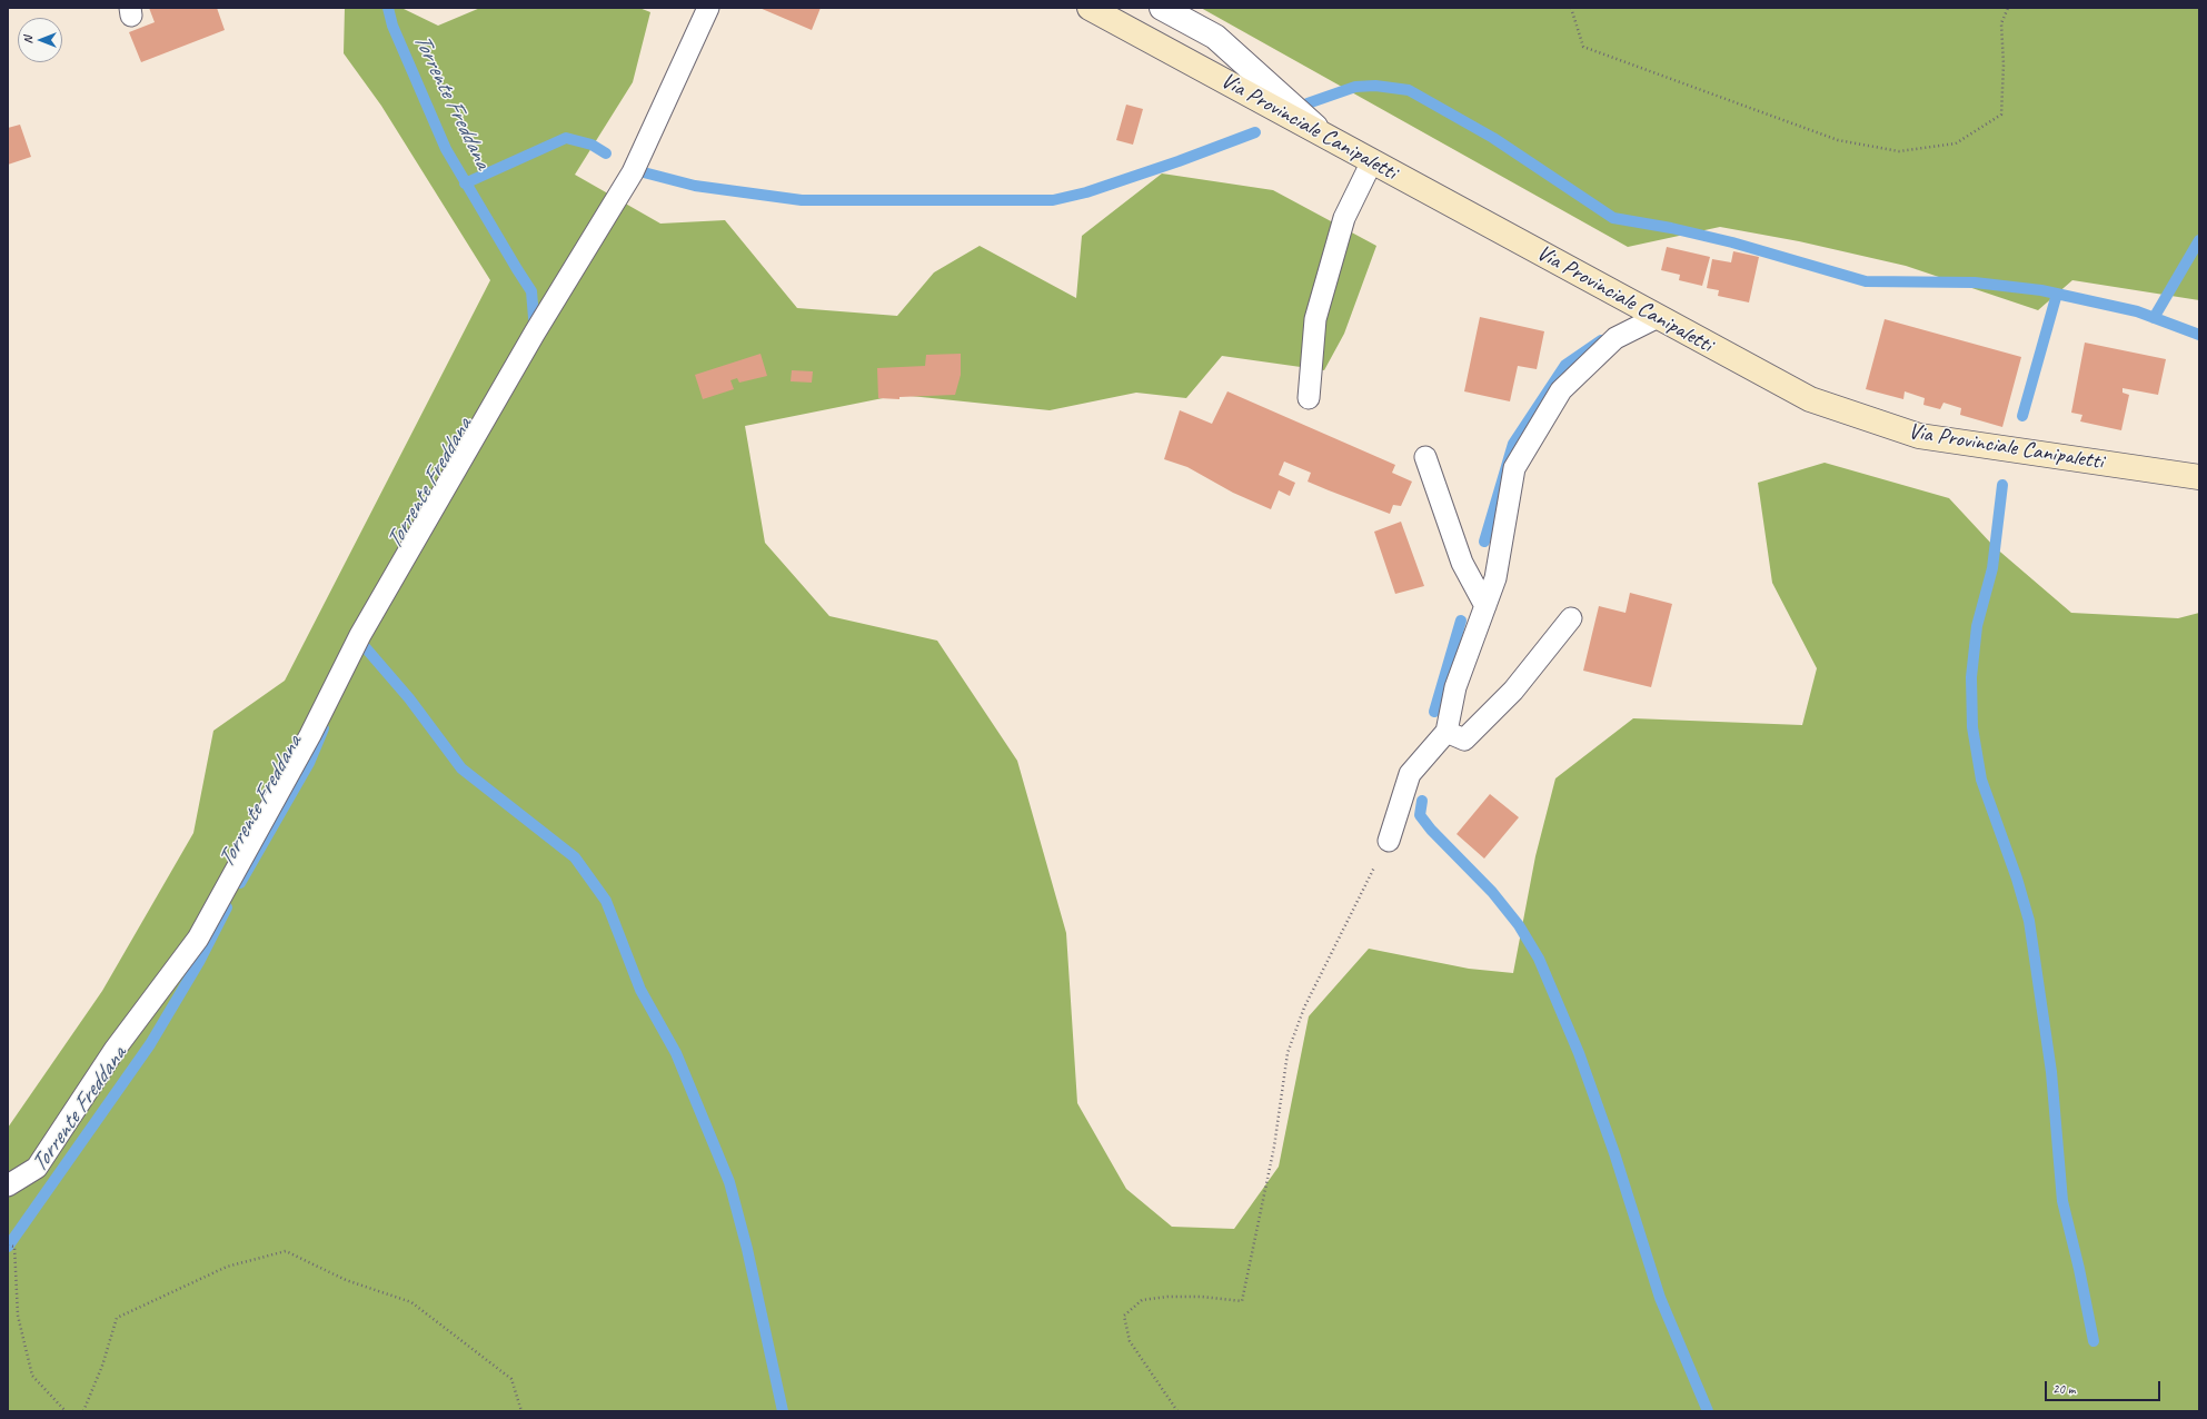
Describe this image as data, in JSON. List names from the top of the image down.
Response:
{
  "streets": {
    "main road": ["Via Provinciale Canipaletti"]
  },
  "water": ["Torrente Freddana"],
  "scale_bar": "20 m",
  "north": "left"
}
